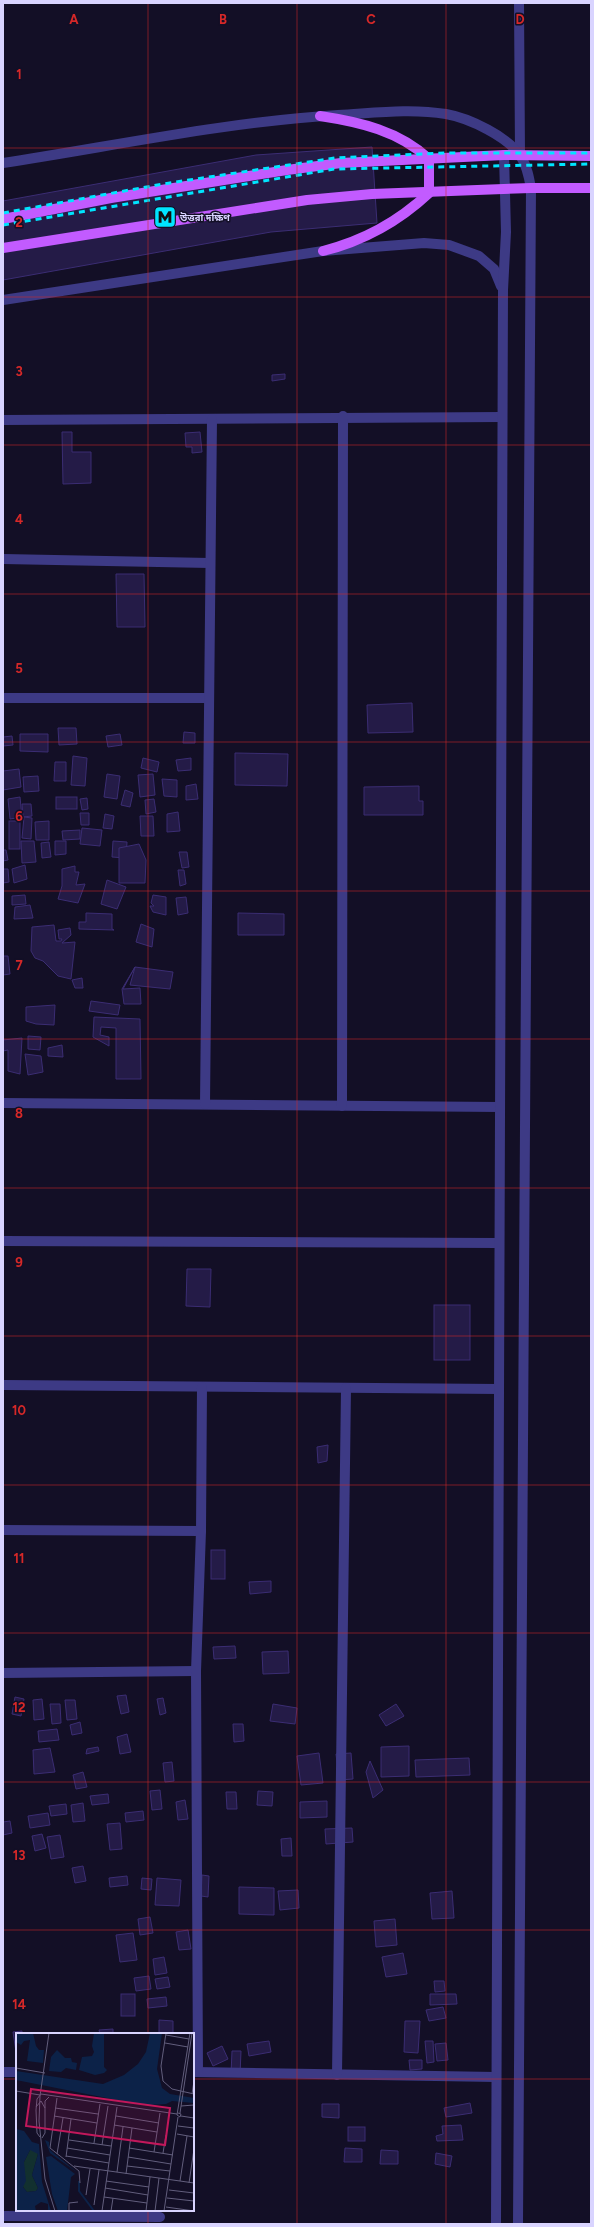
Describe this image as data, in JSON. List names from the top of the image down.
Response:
{
  "places": {
    "metro station": ["উত্তরা দক্ষিণ"]
  },
  "grid": {
    "columns": [
      "A",
      "B",
      "C",
      "D"
    ],
    "rows": [
      "1",
      "2",
      "3",
      "4",
      "5",
      "6",
      "7",
      "8",
      "9",
      "10",
      "11",
      "12",
      "13",
      "14"
    ]
  }
}
